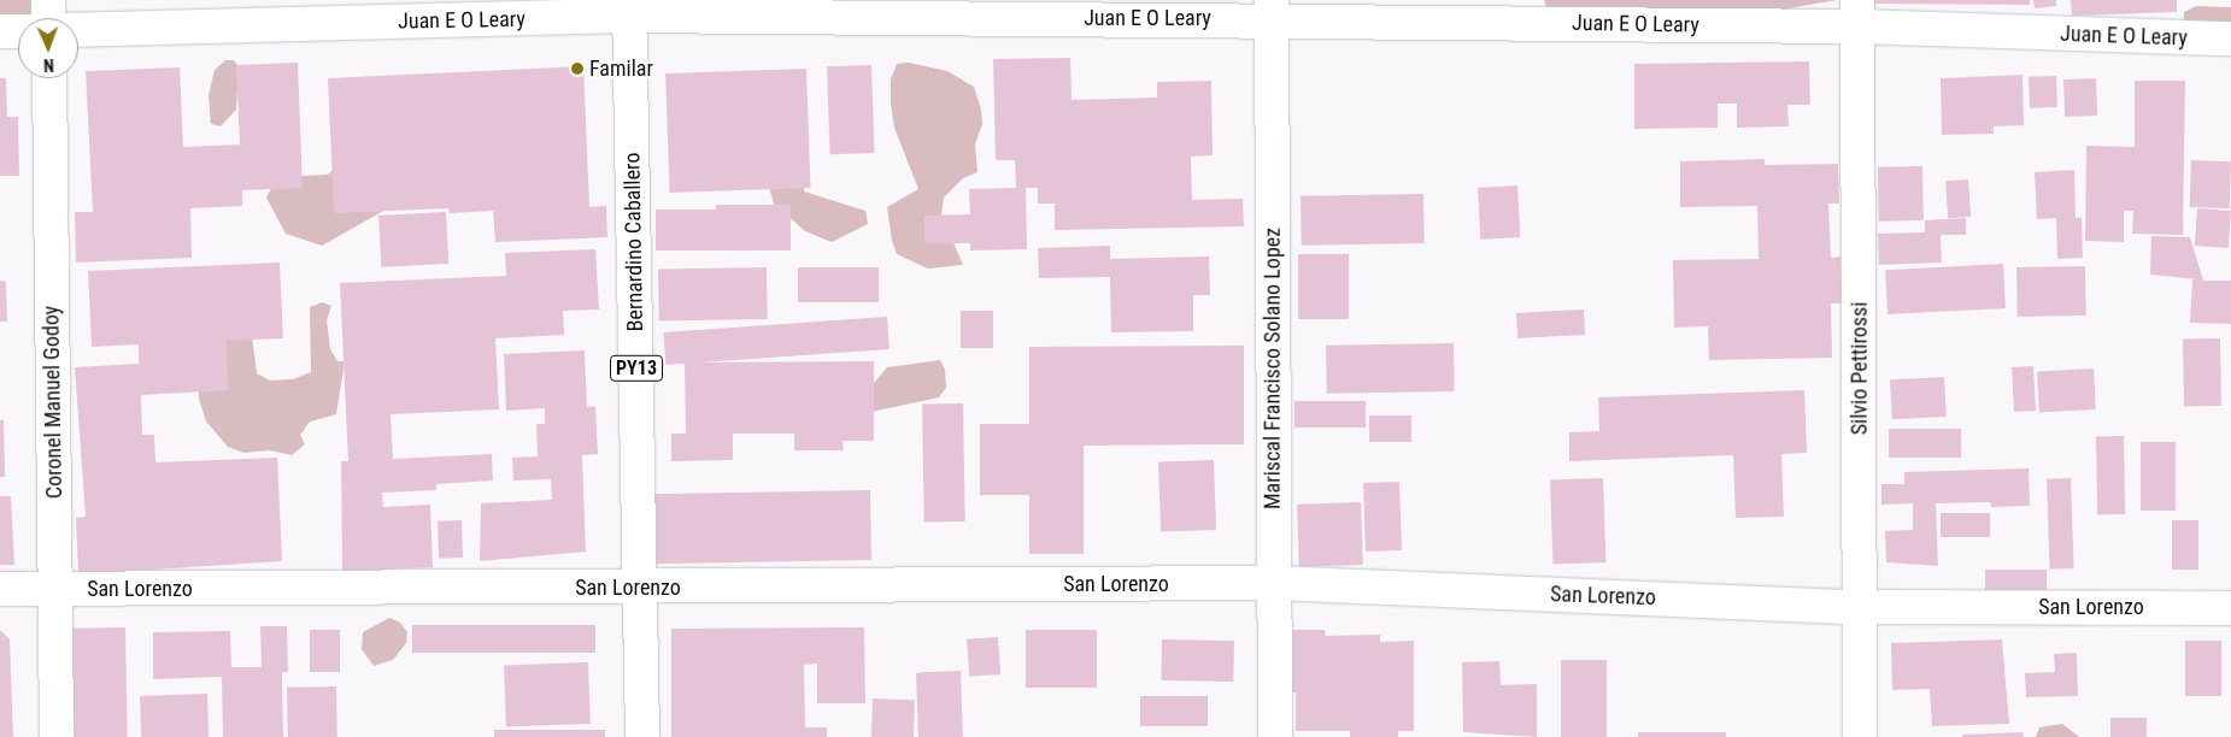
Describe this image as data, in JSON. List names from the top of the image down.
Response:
{
  "streets": {
    "main road": [
      "Juan E O Leary",
      "Bernardino Caballero",
      "PY13",
      "Mariscal Francisco Solano Lopez",
      "Silvio Pettirossi",
      "Coronel Manuel Godoy",
      "San Lorenzo"
    ]
  },
  "crossings": [
    ["Juan E O Leary", "Bernardino Caballero"],
    ["Juan E O Leary", "Mariscal Francisco Solano Lopez"],
    ["Juan E O Leary", "Silvio Pettirossi"],
    ["Bernardino Caballero", "San Lorenzo"],
    ["Mariscal Francisco Solano Lopez", "San Lorenzo"],
    ["Silvio Pettirossi", "San Lorenzo"],
    ["Coronel Manuel Godoy", "San Lorenzo"]
  ],
  "places": ["Familar"],
  "north": "bottom"
}
